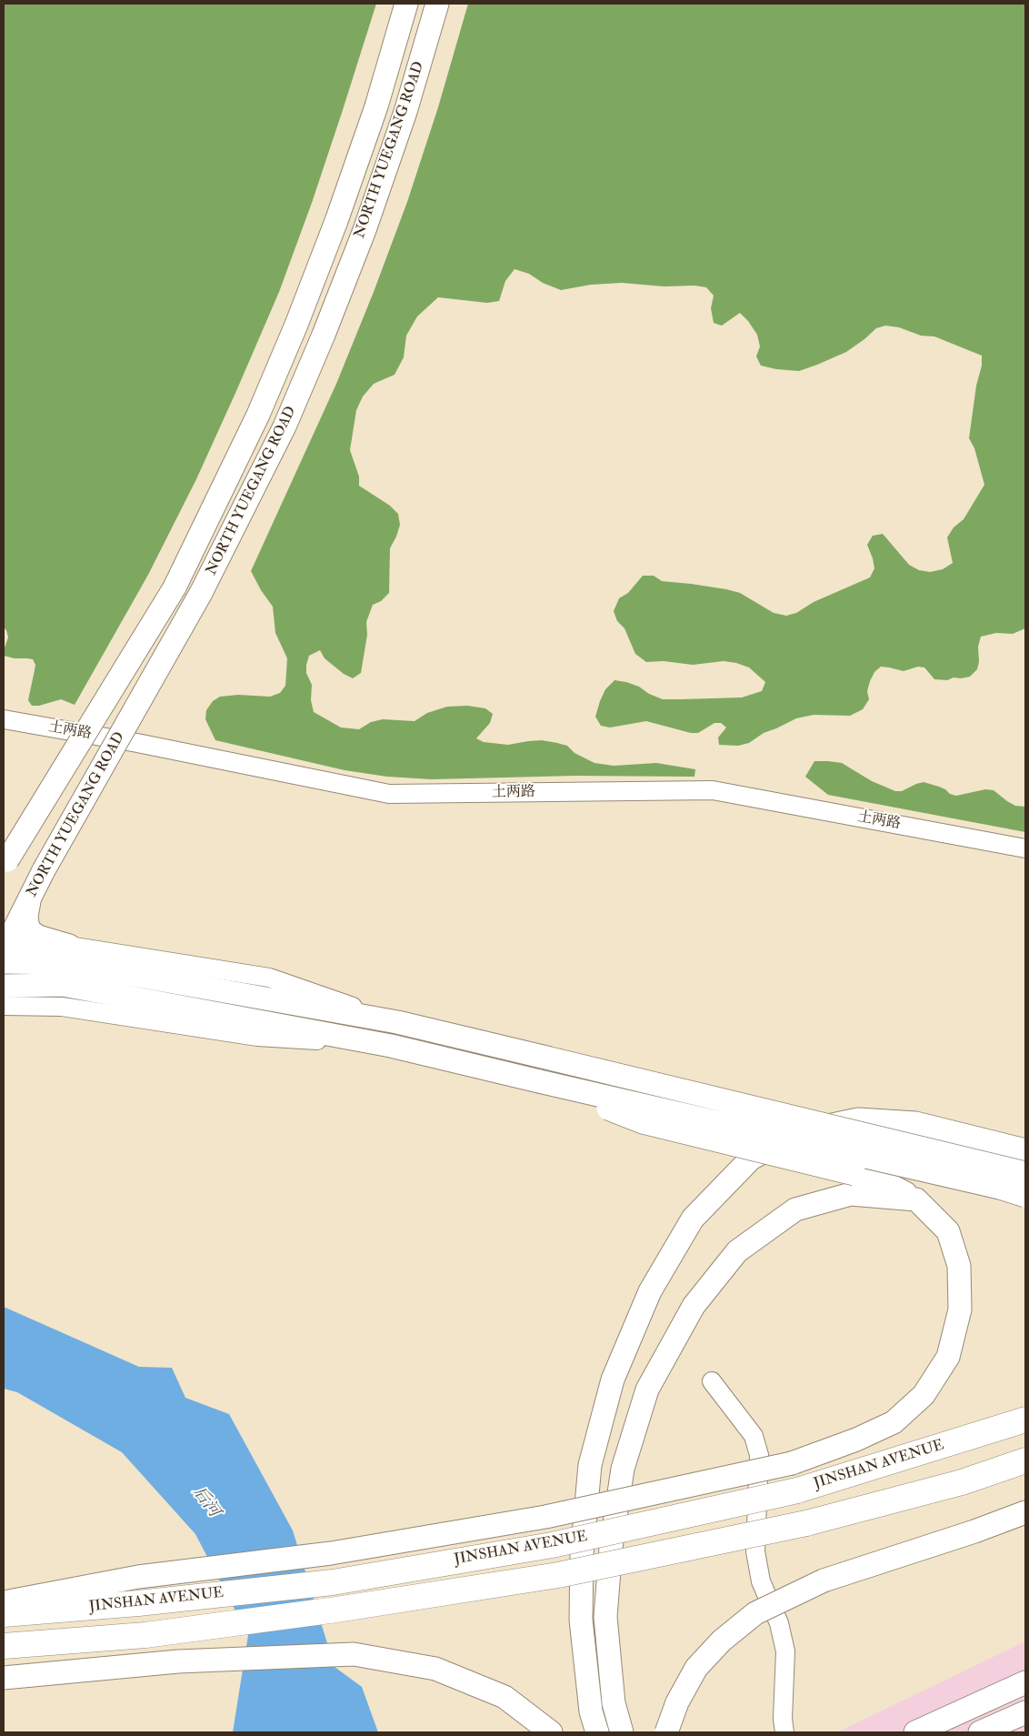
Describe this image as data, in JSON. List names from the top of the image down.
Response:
{
  "streets": {
    "highway": ["JINSHAN AVENUE"],
    "main road": ["NORTH YUEGANG ROAD"],
    "street": ["土两路"]
  },
  "water": ["后河"]
}
